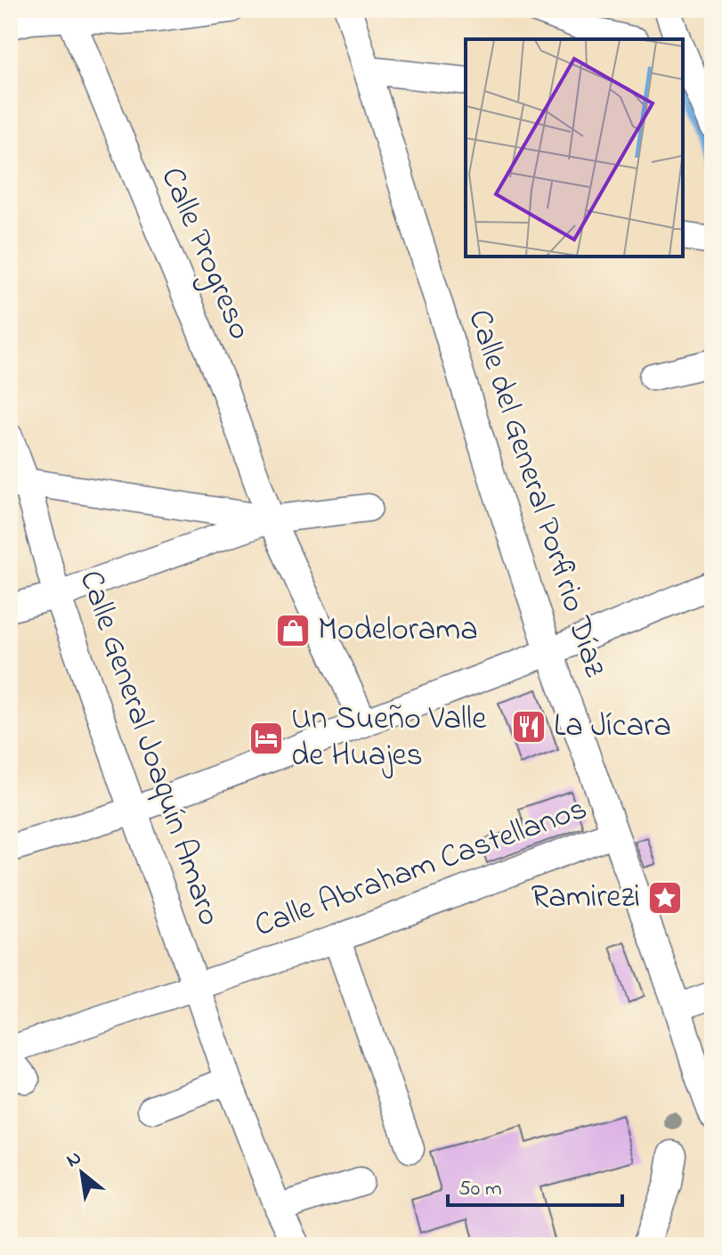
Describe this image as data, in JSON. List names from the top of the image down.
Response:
{
  "streets": {
    "street": [
      "Calle Progreso",
      "Calle del General Porfirio Díaz",
      "Calle General Joaquín Amaro",
      "Calle Abraham Castellanos"
    ]
  },
  "crossings": [
    ["Calle del General Porfirio Díaz", "Calle Abraham Castellanos"],
    ["Calle General Joaquín Amaro", "Calle Abraham Castellanos"]
  ],
  "places": {
    "shop": ["Modelorama"],
    "restaurant": ["La Jícara"],
    "hotel": ["Un Sueño Valle de Huajes"],
    "place": ["Ramirezi"]
  },
  "scale_bar": "50 m",
  "north": "top left"
}
